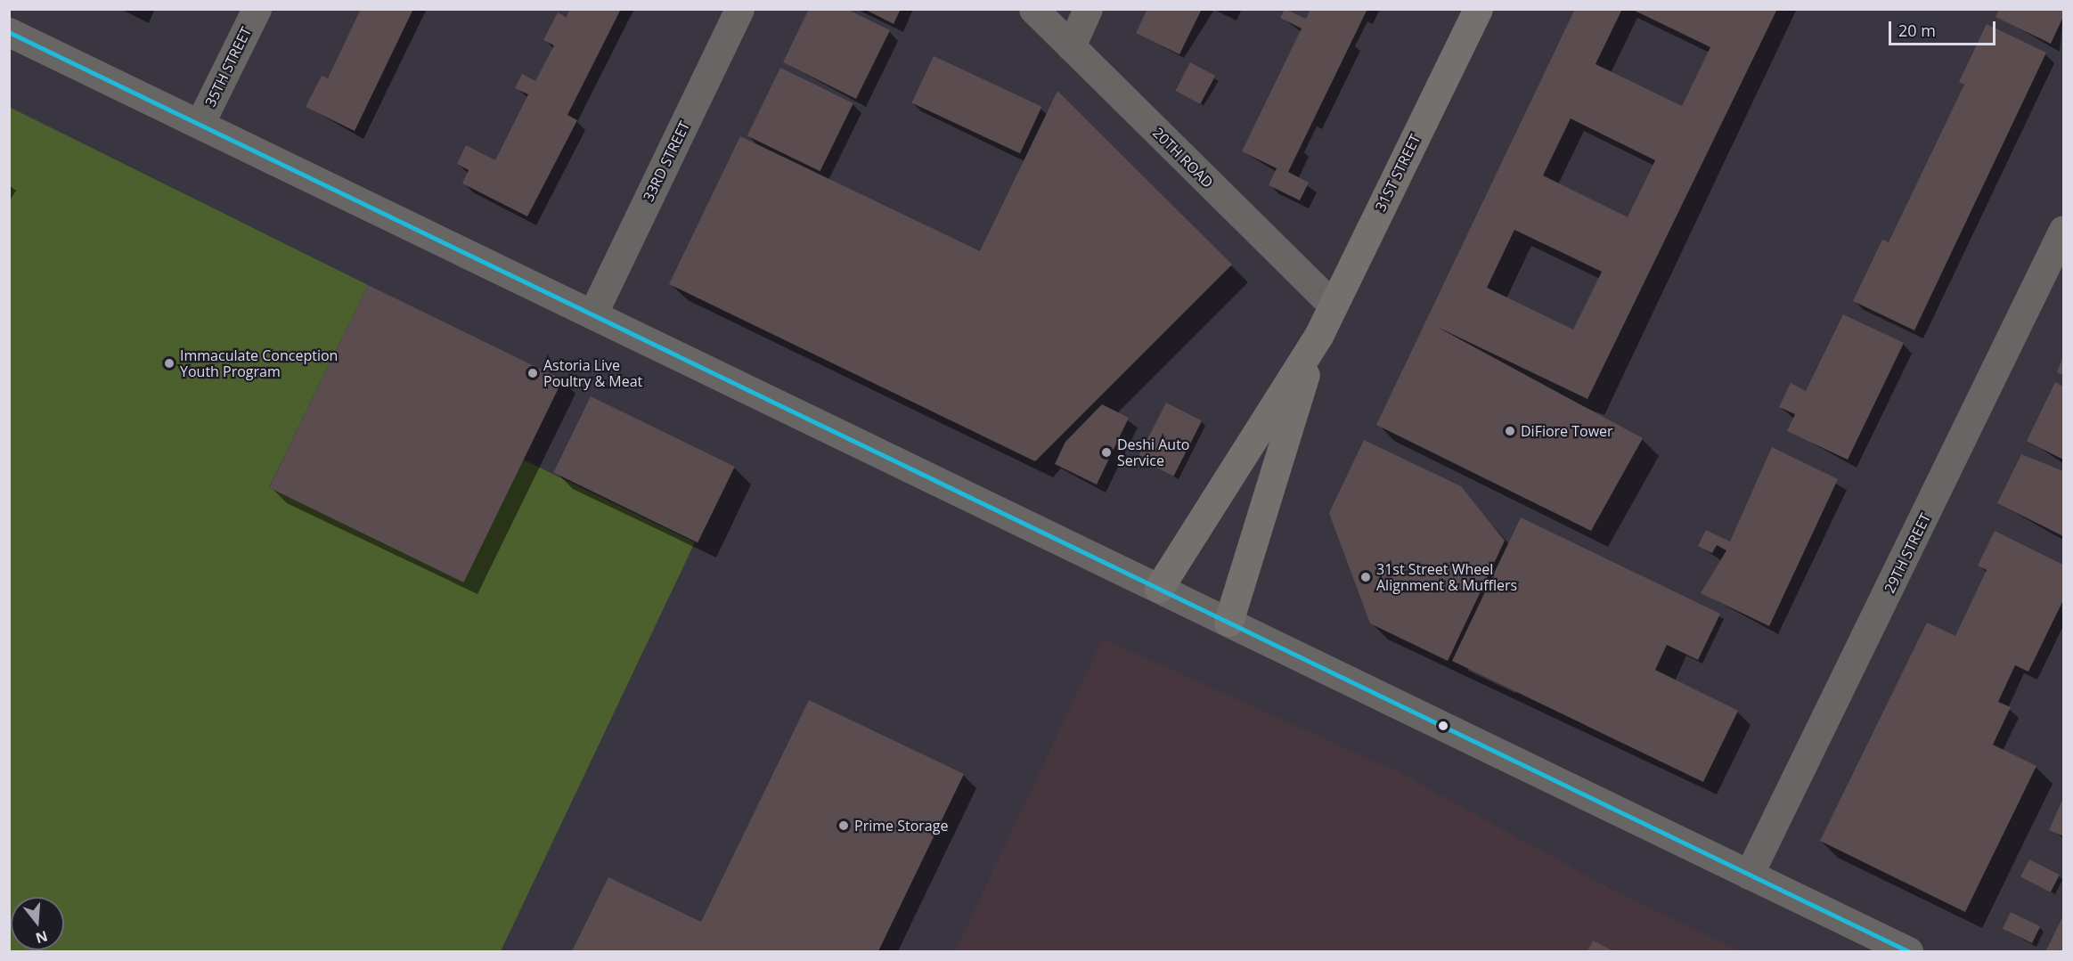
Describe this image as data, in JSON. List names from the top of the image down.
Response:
{
  "streets": {
    "street": [
      "35TH STREET",
      "20TH ROAD",
      "33RD STREET",
      "31ST STREET",
      "29TH STREET"
    ]
  },
  "crossings": [
    ["20TH ROAD", "31ST STREET"]
  ],
  "places": [
    "Immaculate Conception Youth Program",
    "Astoria Live Poultry & Meat",
    "DiFiore Tower",
    "Deshi Auto Service",
    "31st Street Wheel Alignment & Mufflers",
    "Prime Storage"
  ],
  "scale_bar": "20 m",
  "north": "bottom"
}
